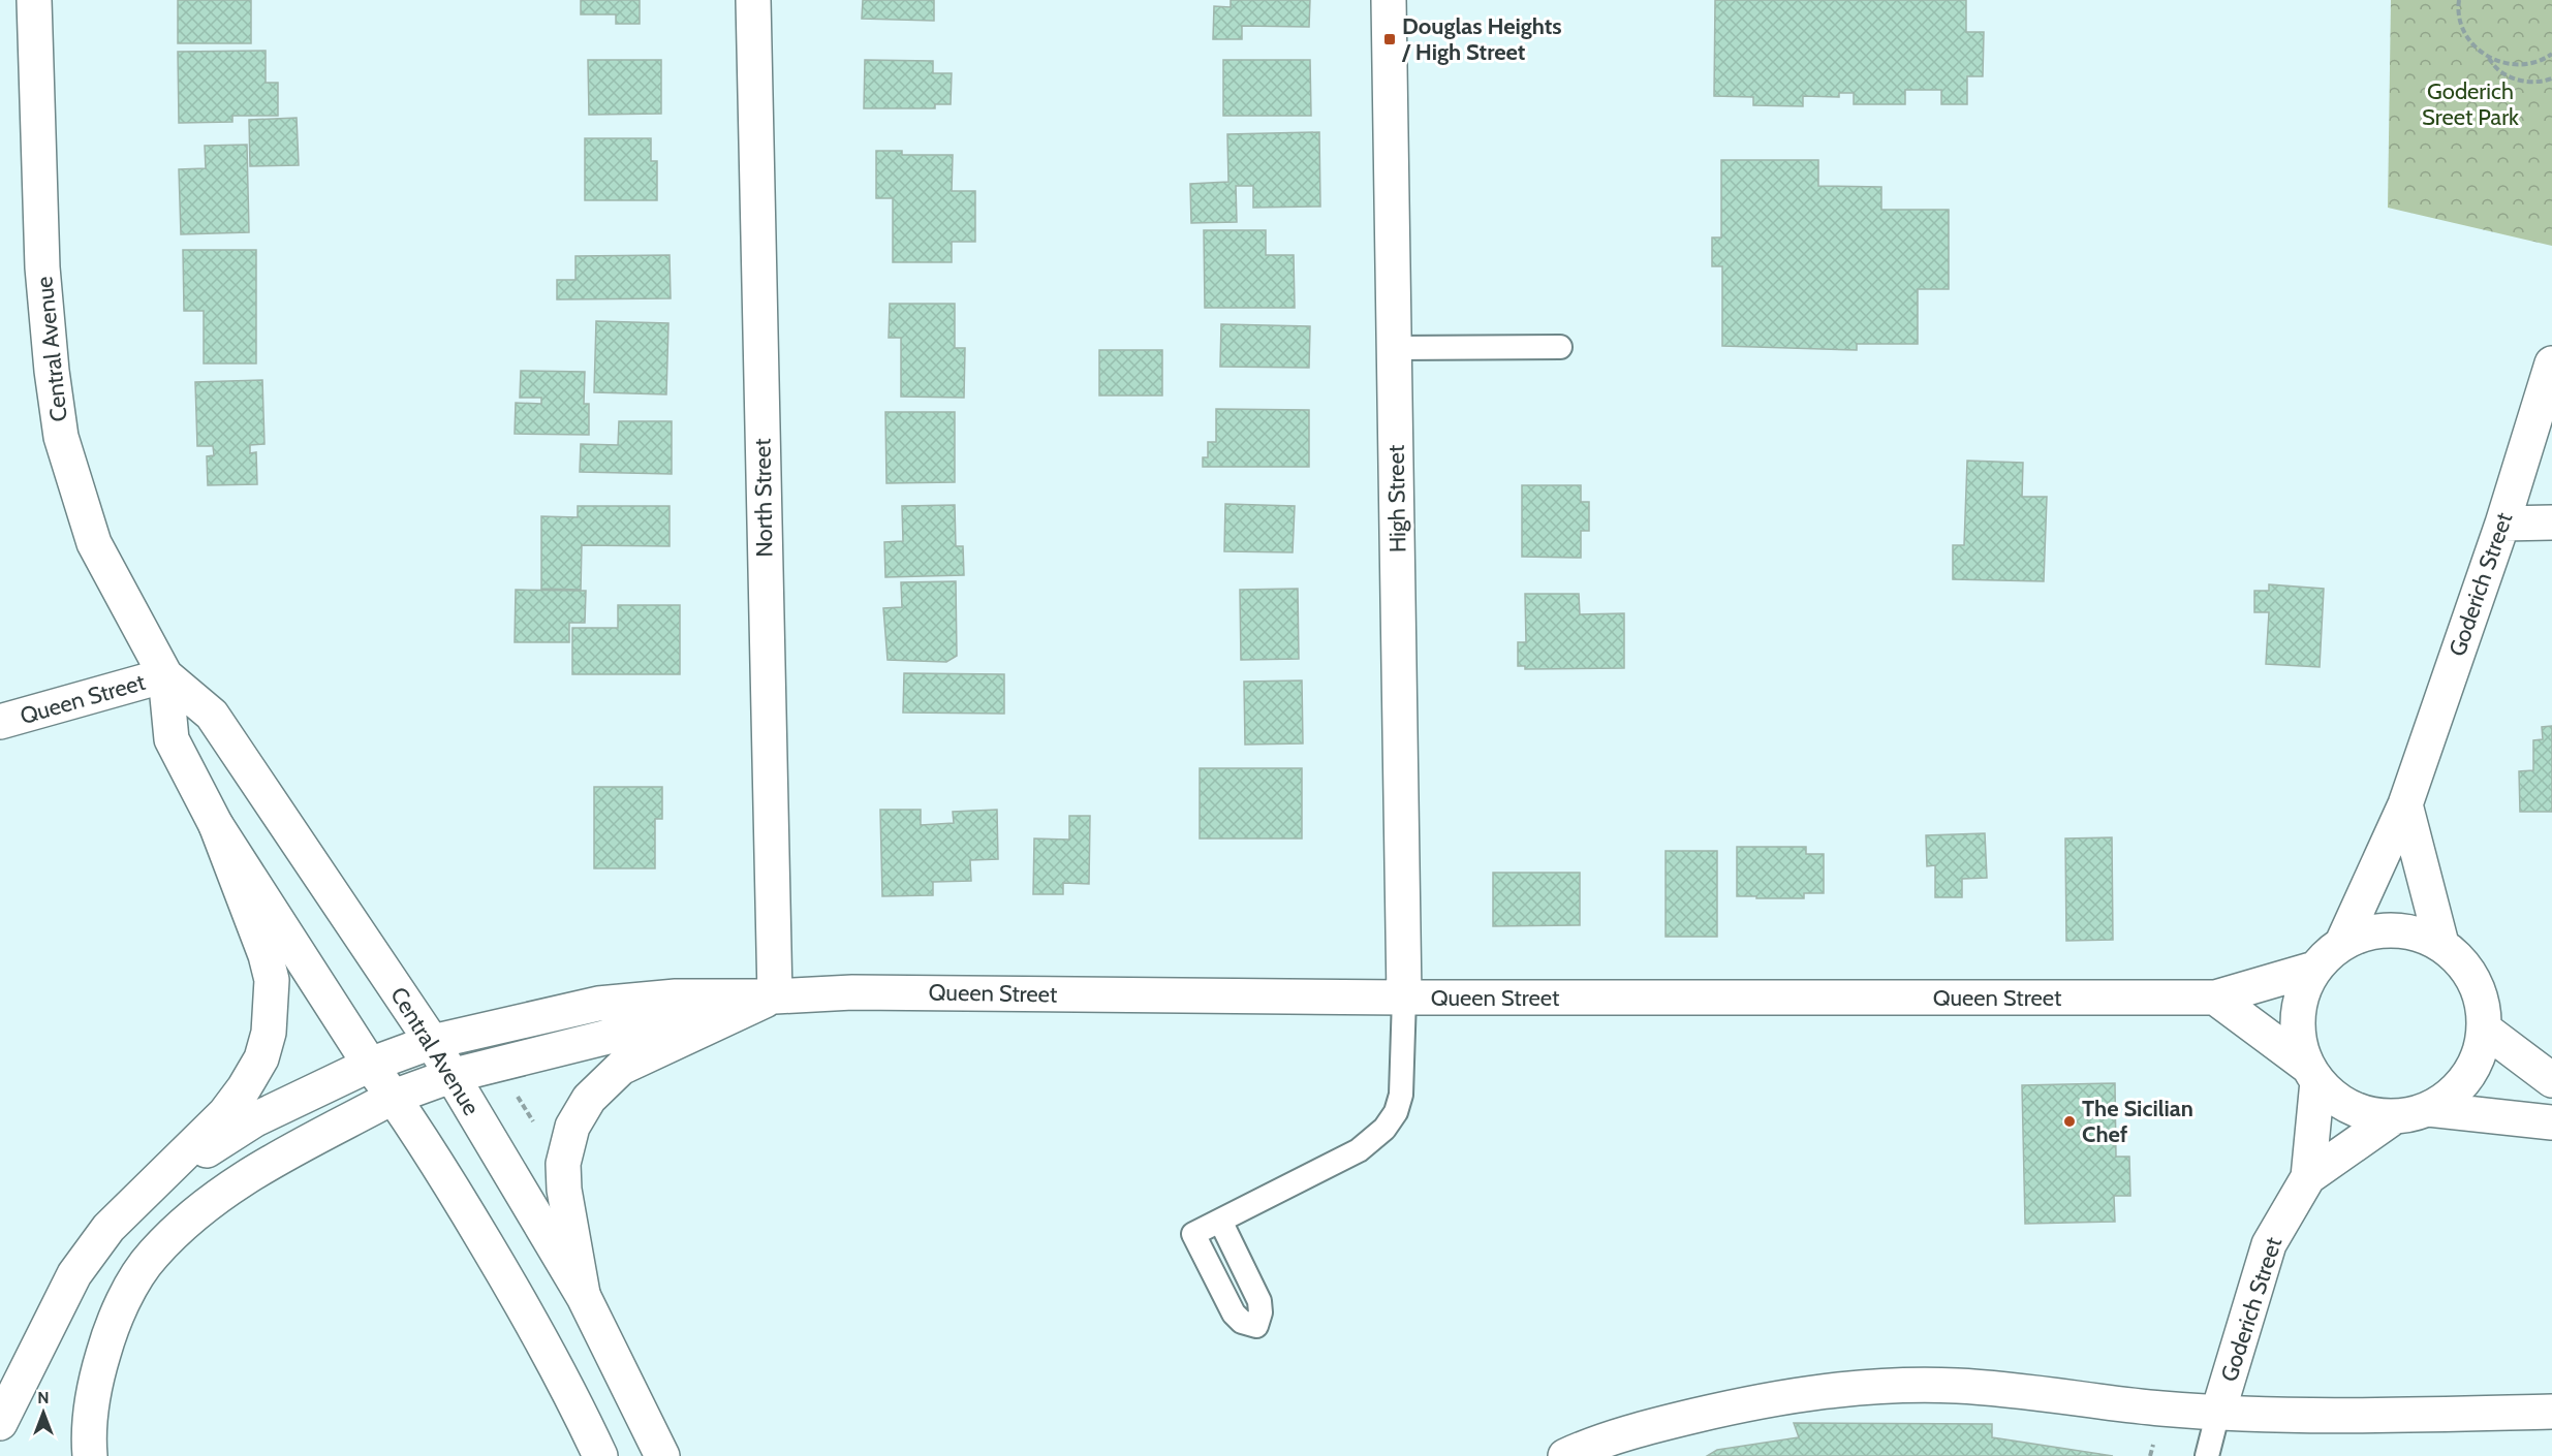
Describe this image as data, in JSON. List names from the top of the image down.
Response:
{
  "streets": {
    "main road": [
      "Central Avenue",
      "North Street",
      "High Street",
      "Goderich Street",
      "Queen Street"
    ]
  },
  "crossings": [
    ["Central Avenue", "Queen Street"],
    ["North Street", "Queen Street"],
    ["High Street", "Queen Street"],
    ["Goderich Street", "Queen Street"]
  ],
  "parks": ["Goderich Sreet Park"],
  "places": {
    "transit": ["Douglas Heights / High Street"],
    "other": ["The Sicilian Chef"]
  },
  "north": "top"
}
